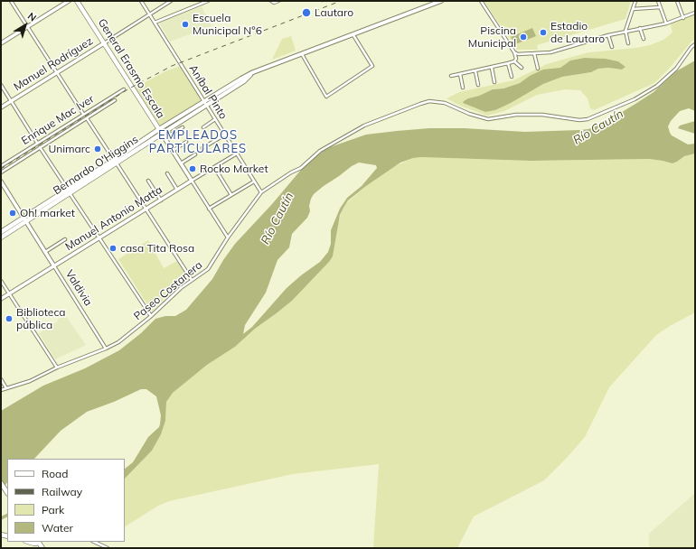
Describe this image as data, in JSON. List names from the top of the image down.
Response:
{
  "streets": {
    "main road": ["General Erasmo Escala", "Bernardo O'Higgins"],
    "street": [
      "Manuel Rodríguez",
      "Aníbal Pinto",
      "Enrique Mac Iver",
      "Manuel Antonio Matta",
      "Valdivia",
      "Paseo Costanera"
    ]
  },
  "crossings": [
    ["Manuel Rodríguez", "General Erasmo Escala"],
    ["Manuel Rodríguez", "Aníbal Pinto"],
    ["General Erasmo Escala", "Bernardo O'Higgins"],
    ["General Erasmo Escala", "Manuel Antonio Matta"],
    ["General Erasmo Escala", "Paseo Costanera"],
    ["Aníbal Pinto", "Bernardo O'Higgins"],
    ["Aníbal Pinto", "Manuel Antonio Matta"],
    ["Aníbal Pinto", "Paseo Costanera"],
    ["Bernardo O'Higgins", "Valdivia"],
    ["Manuel Antonio Matta", "Valdivia"],
    ["Valdivia", "Paseo Costanera"]
  ],
  "districts": ["EMPLEADOS PARTICULARES"],
  "water": ["Río Cautín"],
  "places": [
    "Lautaro",
    "Escuela Municipal N°6",
    "Estadio de Lautaro",
    "Piscina Municipal",
    "Unimarc",
    "Rocko Market",
    "Oh! market",
    "casa Tita Rosa",
    "Biblioteca pública"
  ],
  "legend": [
    "Road",
    "Railway",
    "Park",
    "Water"
  ],
  "north": "top right"
}
